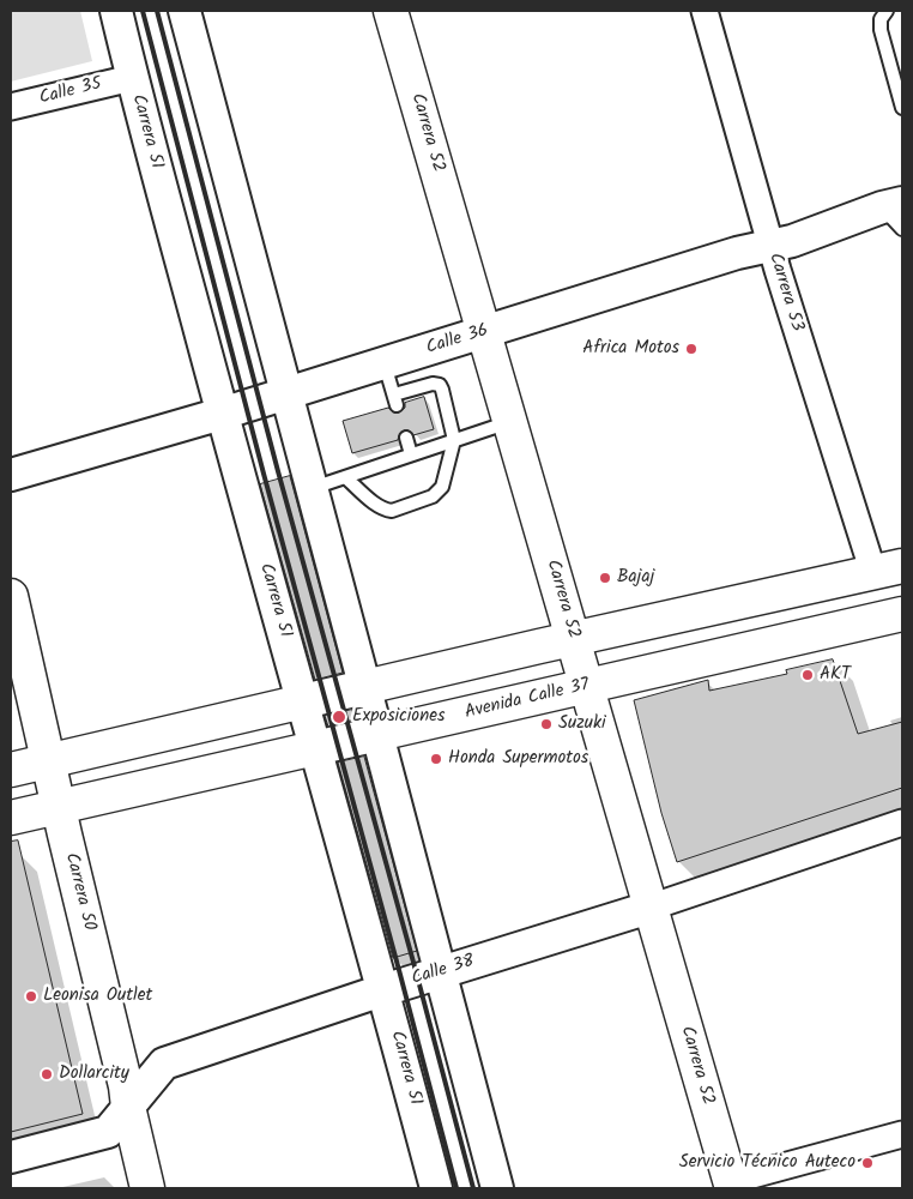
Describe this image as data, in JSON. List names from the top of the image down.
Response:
{
  "streets": {
    "main road": ["Carrera 52", "Avenida Calle 37", "Carrera 50"],
    "street": [
      "Calle 35",
      "Carrera 51",
      "Carrera 53",
      "Calle 36",
      "Calle 38"
    ]
  },
  "crossings": [
    ["Calle 35", "Carrera 51"],
    ["Carrera 51", "Calle 36"],
    ["Carrera 51", "Avenida Calle 37"],
    ["Carrera 51", "Calle 38"],
    ["Carrera 52", "Calle 36"],
    ["Carrera 52", "Avenida Calle 37"],
    ["Carrera 52", "Calle 38"],
    ["Carrera 53", "Calle 36"],
    ["Avenida Calle 37", "Carrera 50"],
    ["Carrera 50", "Calle 38"]
  ],
  "places": [
    "Africa Motos",
    "Bajaj",
    "AKT",
    "Exposiciones",
    "Suzuki",
    "Honda Supermotos",
    "Leonisa Outlet",
    "Dollarcity",
    "Servicio Técnico Auteco"
  ]
}
